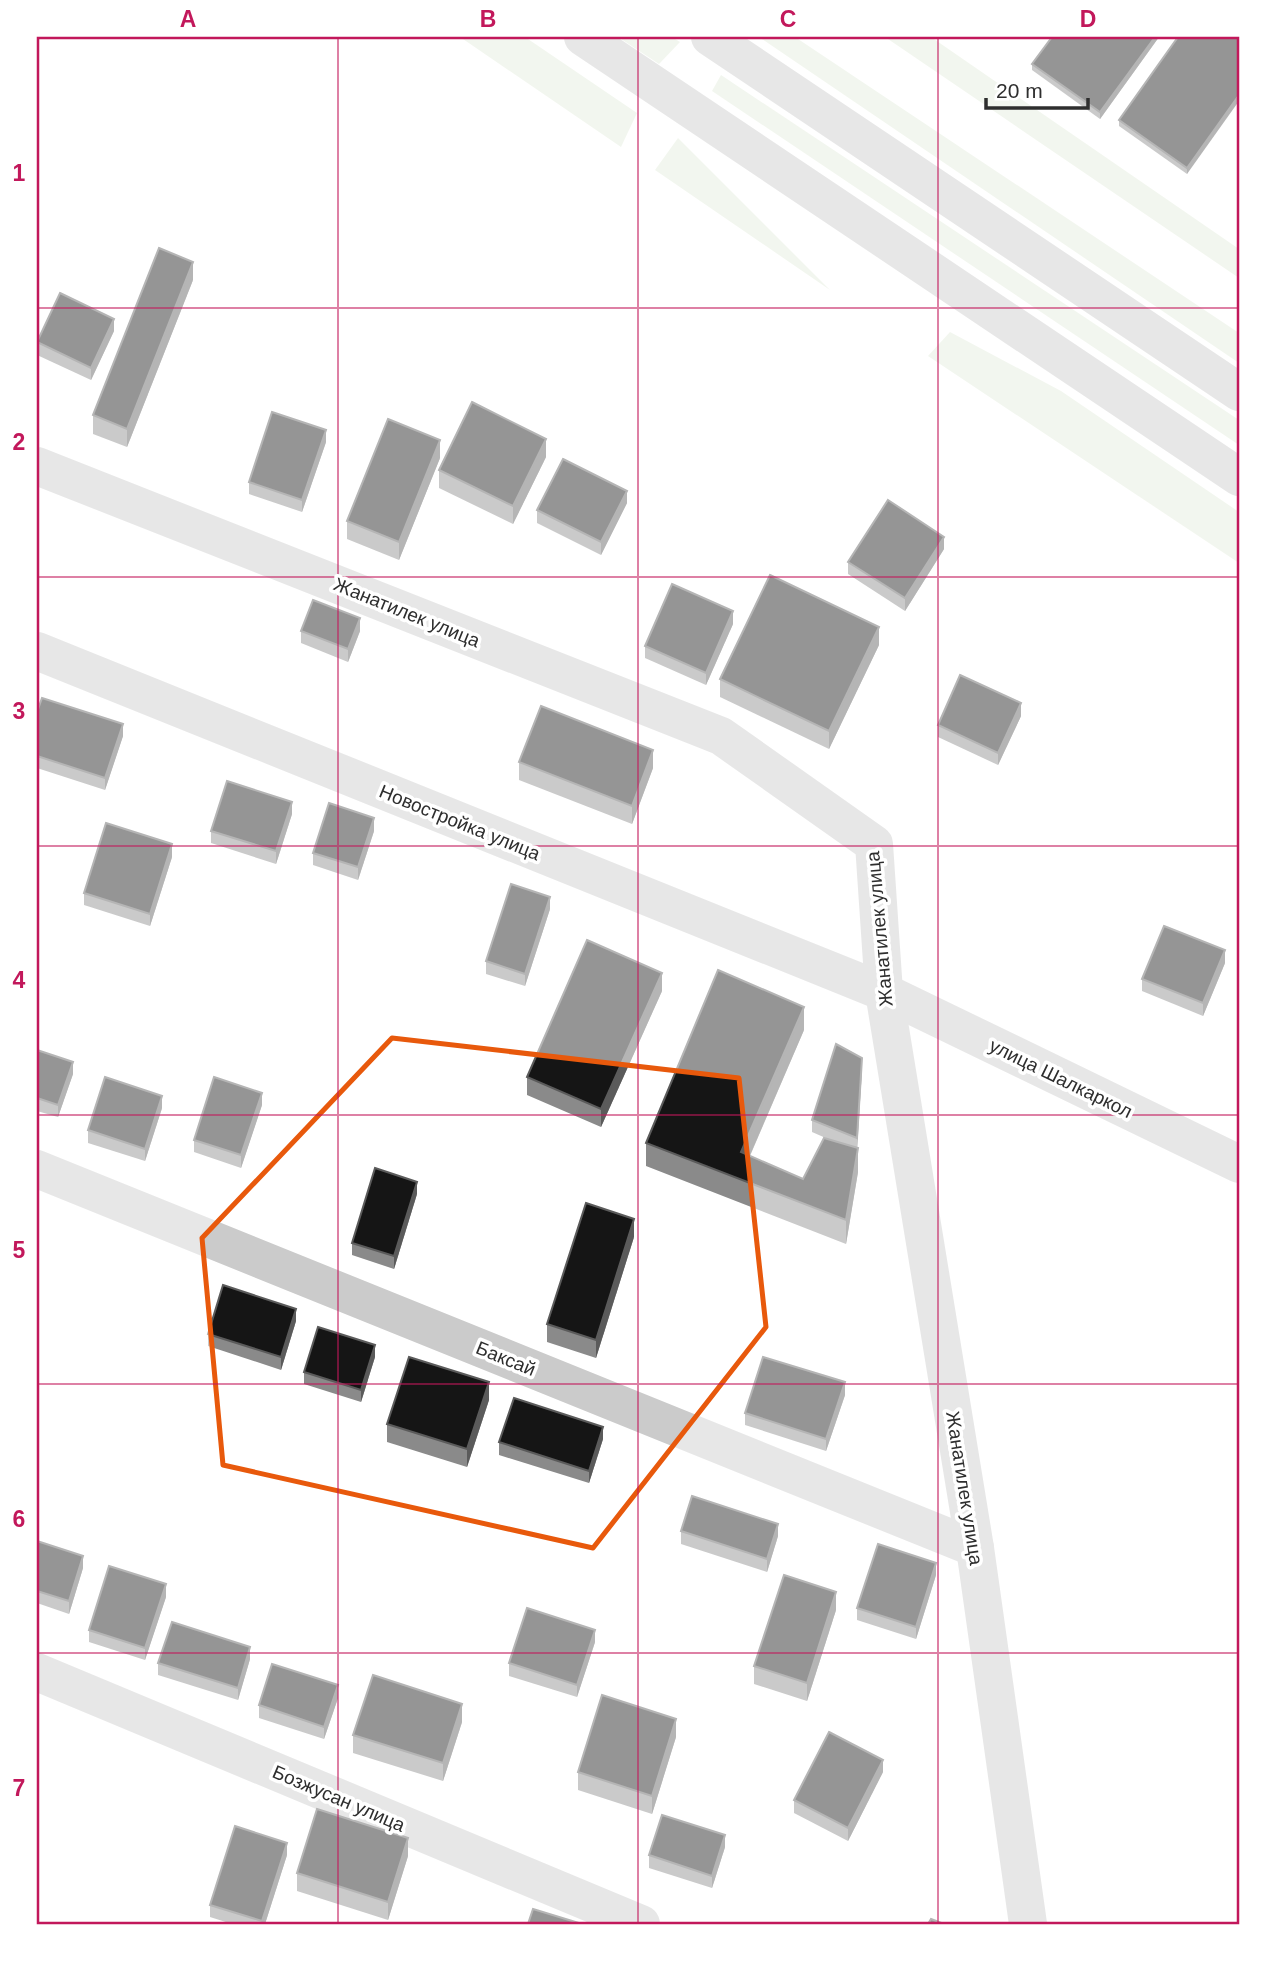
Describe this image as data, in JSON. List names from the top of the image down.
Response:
{
  "streets": {
    "street": [
      "Жанатилек улица",
      "Новостройка улица",
      "улица Шалкаркол",
      "Баксай",
      "Бозжусан улица"
    ]
  },
  "crossings": [
    ["Жанатилек улица", "Новостройка улица"],
    ["Жанатилек улица", "улица Шалкаркол"],
    ["Жанатилек улица", "Баксай"],
    ["Новостройка улица", "улица Шалкаркол"]
  ],
  "scale_bar": "20 m",
  "grid": {
    "columns": [
      "A",
      "B",
      "C",
      "D"
    ],
    "rows": [
      "1",
      "2",
      "3",
      "4",
      "5",
      "6",
      "7"
    ]
  }
}
